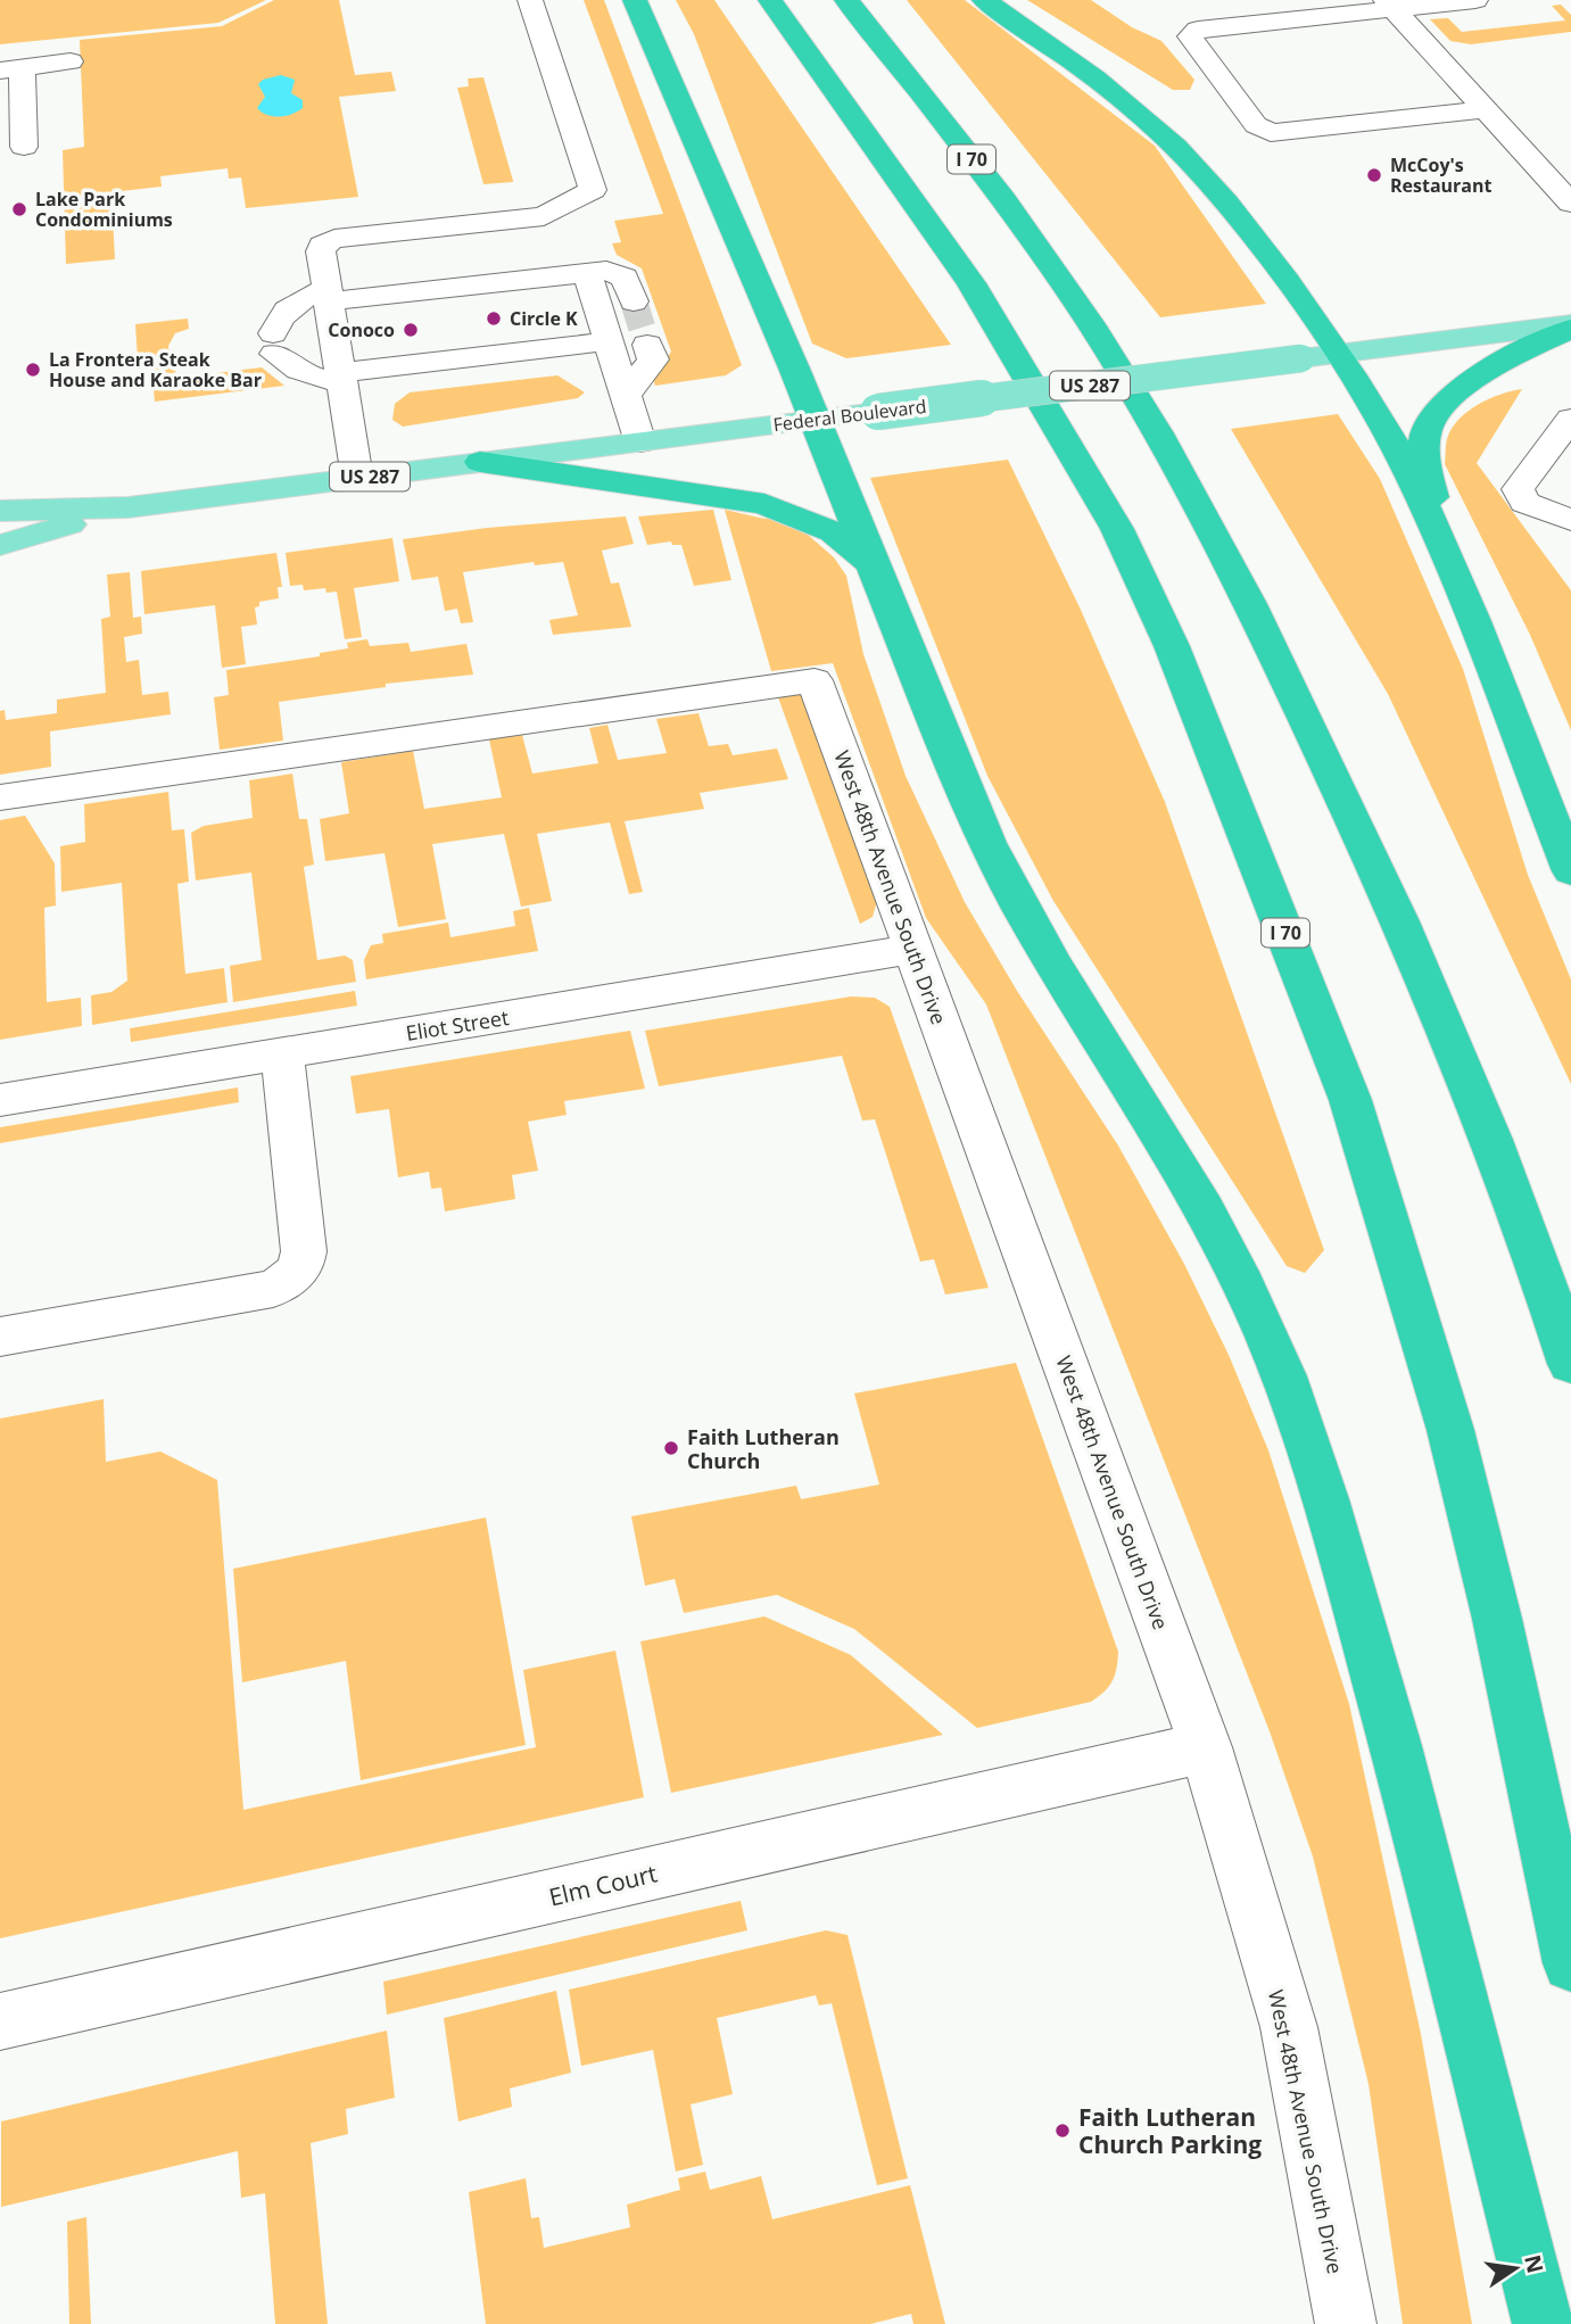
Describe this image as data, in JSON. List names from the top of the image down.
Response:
{
  "streets": {
    "highway": ["I 70"],
    "main road": ["US 287", "Federal Boulevard"],
    "street": ["West 48th Avenue South Drive", "Eliot Street", "Elm Court"]
  },
  "crossings": [
    ["West 48th Avenue South Drive", "Eliot Street"],
    ["West 48th Avenue South Drive", "Elm Court"]
  ],
  "places": [
    "McCoy's Restaurant",
    "Lake Park Condominiums",
    "Circle K",
    "Conoco",
    "La Frontera Steak House and Karaoke Bar",
    "Faith Lutheran Church",
    "Faith Lutheran Church Parking"
  ],
  "north": "right"
}
